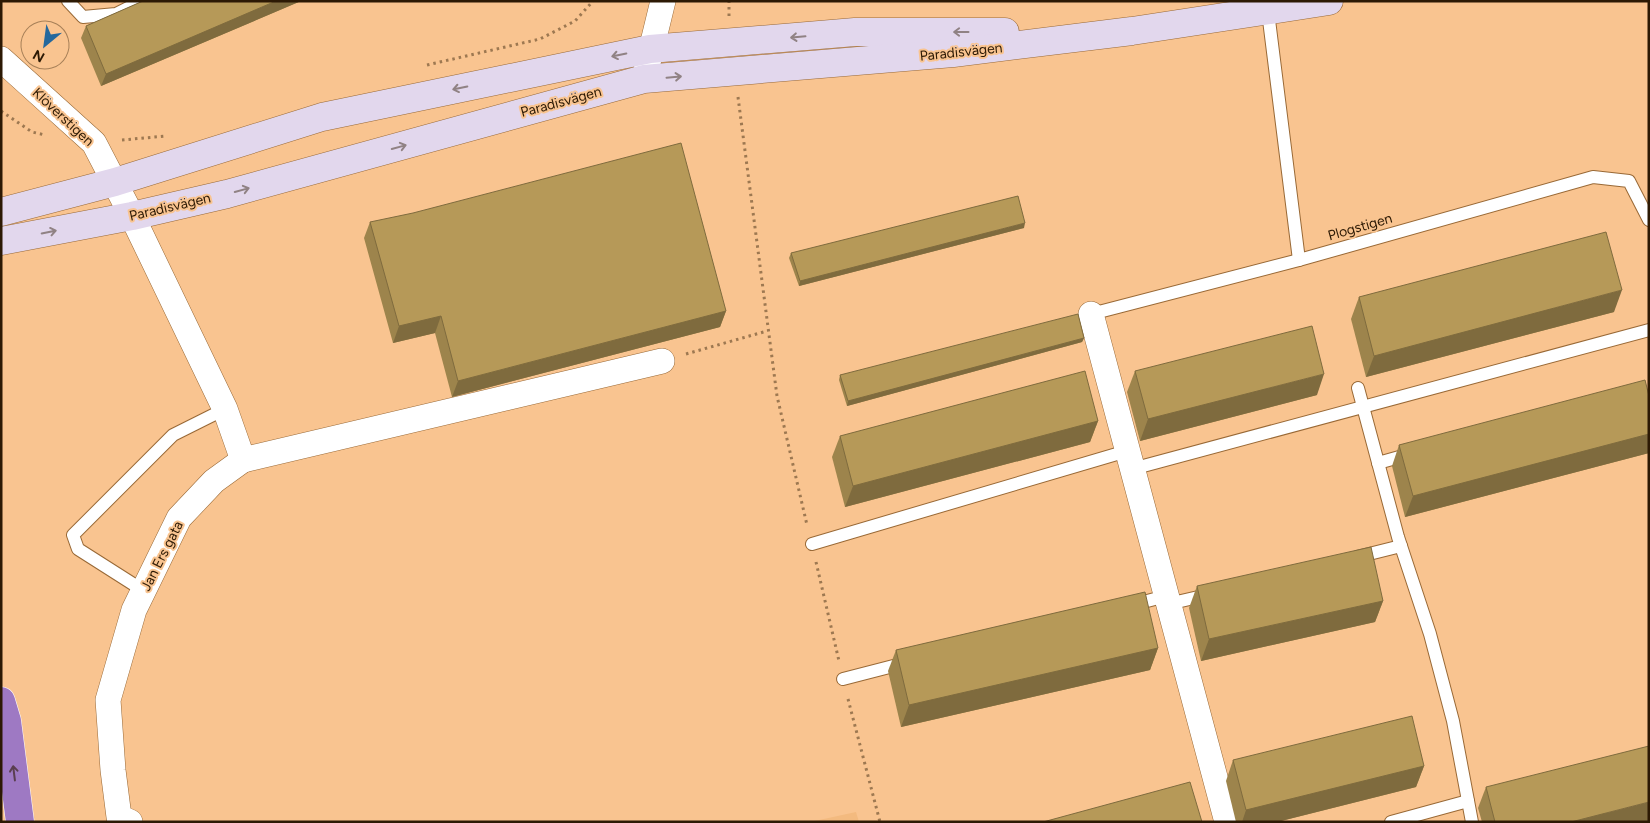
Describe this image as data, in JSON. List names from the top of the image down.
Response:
{
  "streets": {
    "street": ["Paradisvägen", "Klöverstigen", "Jan Ers gata"],
    "lane": ["Plogstigen"]
  },
  "crossings": [
    ["Paradisvägen", "Klöverstigen"]
  ],
  "north": "bottom left"
}
